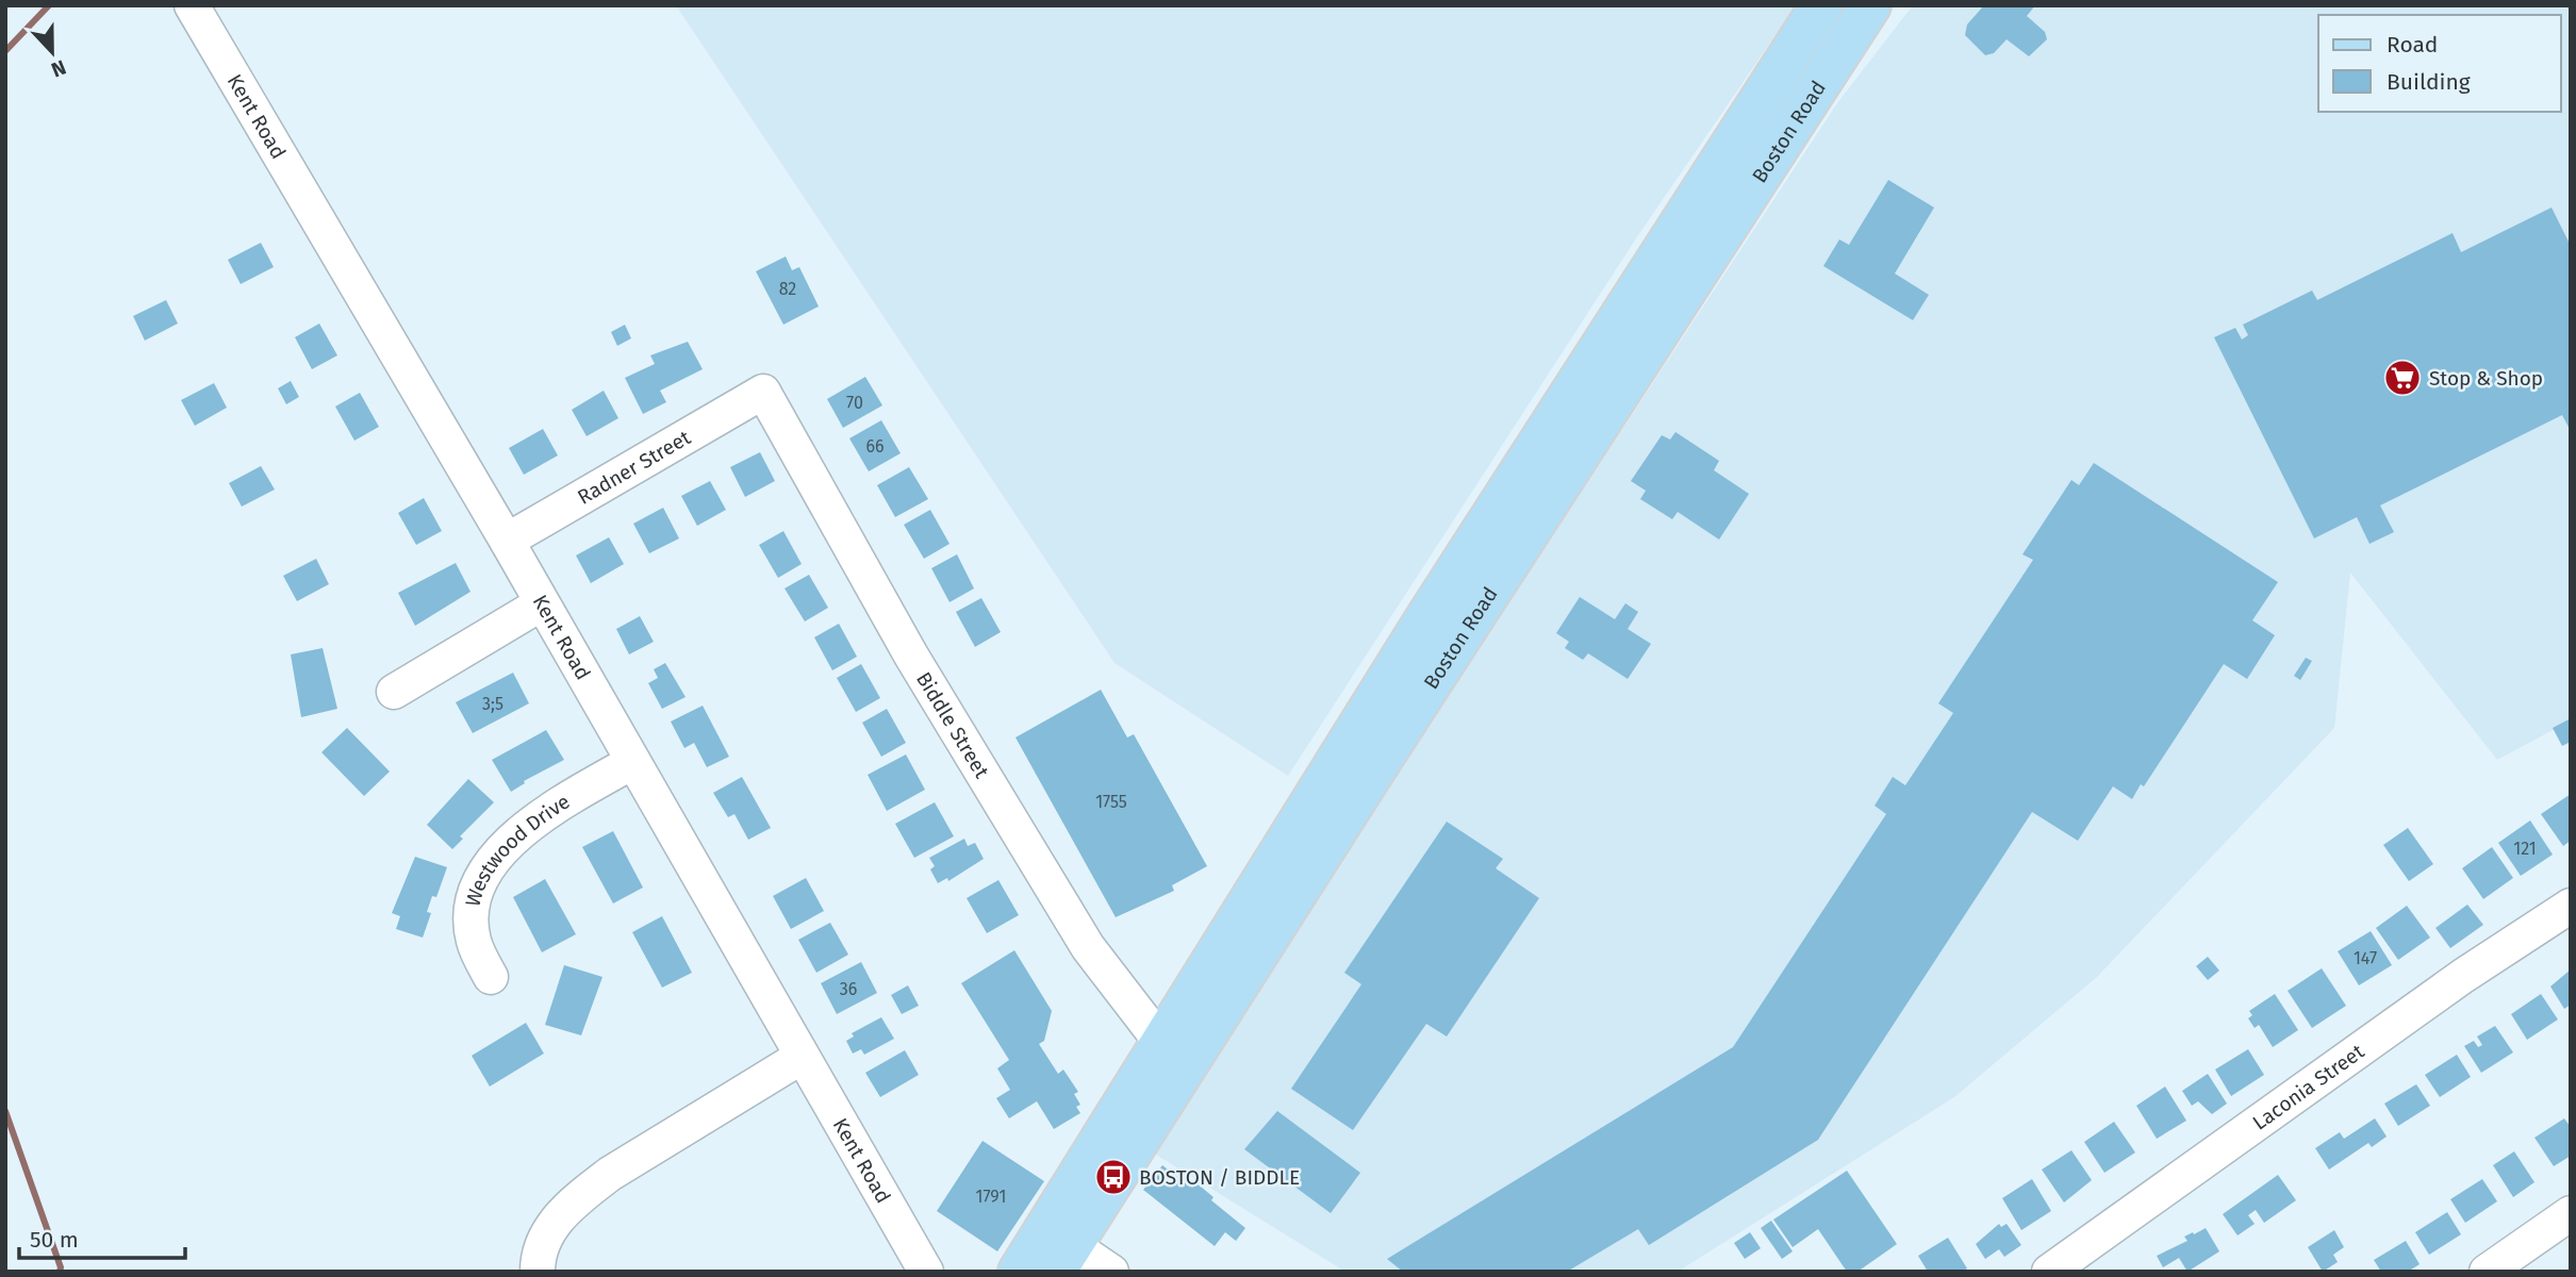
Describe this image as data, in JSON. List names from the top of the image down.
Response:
{
  "streets": {
    "main road": ["Boston Road"],
    "street": [
      "Kent Road",
      "Radner Street",
      "Biddle Street",
      "Westwood Drive",
      "Laconia Street"
    ]
  },
  "crossings": [
    ["Kent Road", "Radner Street"],
    ["Kent Road", "Westwood Drive"],
    ["Boston Road", "Biddle Street"],
    ["Radner Street", "Biddle Street"]
  ],
  "places": {
    "supermarket": ["Stop & Shop"],
    "bus stop": ["BOSTON / BIDDLE"]
  },
  "house_numbers": [
    "82",
    "70",
    "66",
    "3;5",
    "1755",
    "121",
    "147",
    "36",
    "1791"
  ],
  "legend": ["Road", "Building"],
  "scale_bar": "50 m",
  "north": "bottom"
}
